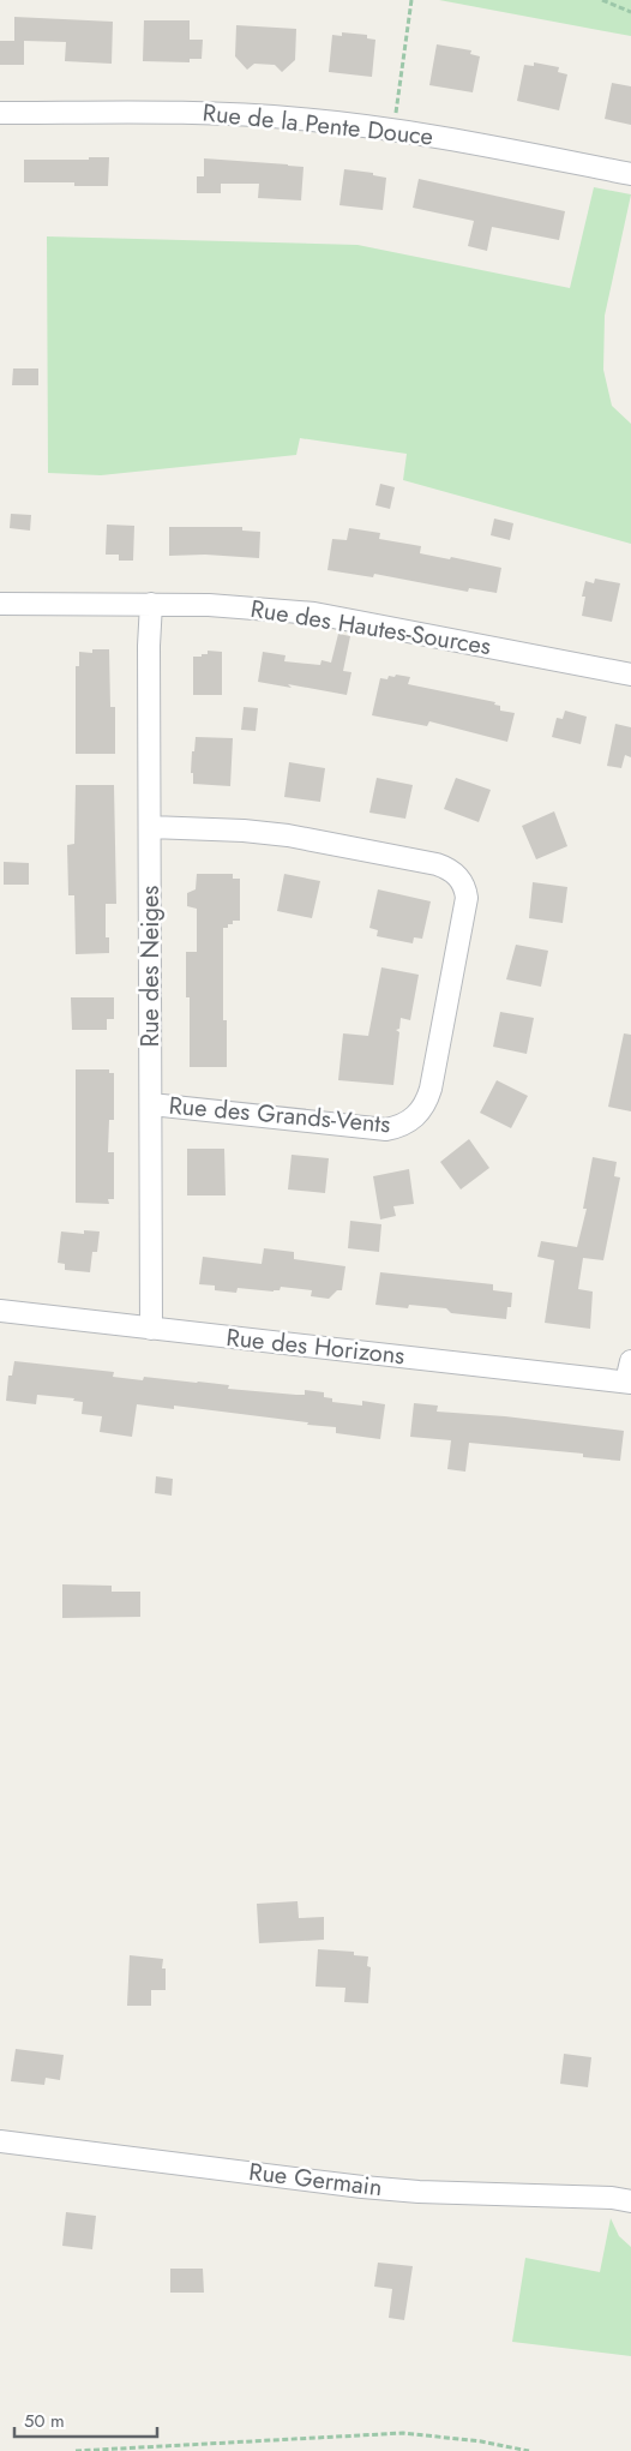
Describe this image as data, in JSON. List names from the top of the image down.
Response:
{
  "streets": {
    "street": [
      "Rue de la Pente Douce",
      "Rue des Hautes-Sources",
      "Rue des Neiges",
      "Rue des Grands-Vents",
      "Rue des Horizons",
      "Rue Germain"
    ]
  },
  "crossings": [
    ["Rue des Hautes-Sources", "Rue des Neiges"],
    ["Rue des Neiges", "Rue des Grands-Vents"],
    ["Rue des Neiges", "Rue des Horizons"]
  ],
  "scale_bar": "50 m"
}
